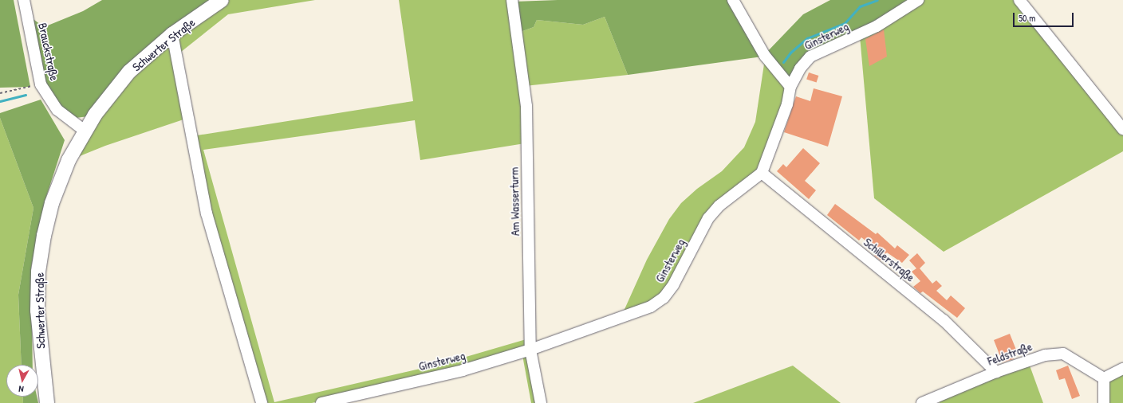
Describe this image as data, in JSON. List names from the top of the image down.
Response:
{
  "streets": {
    "main road": ["Schwerter Straße"],
    "street": [
      "Ginsterweg",
      "Brauckstraße",
      "Am Wasserturm",
      "Schillerstraße",
      "Feldstraße"
    ]
  },
  "crossings": [
    ["Ginsterweg", "Am Wasserturm"],
    ["Ginsterweg", "Schillerstraße"],
    ["Schwerter Straße", "Brauckstraße"],
    ["Schillerstraße", "Feldstraße"]
  ],
  "scale_bar": "50 m",
  "north": "bottom"
}
